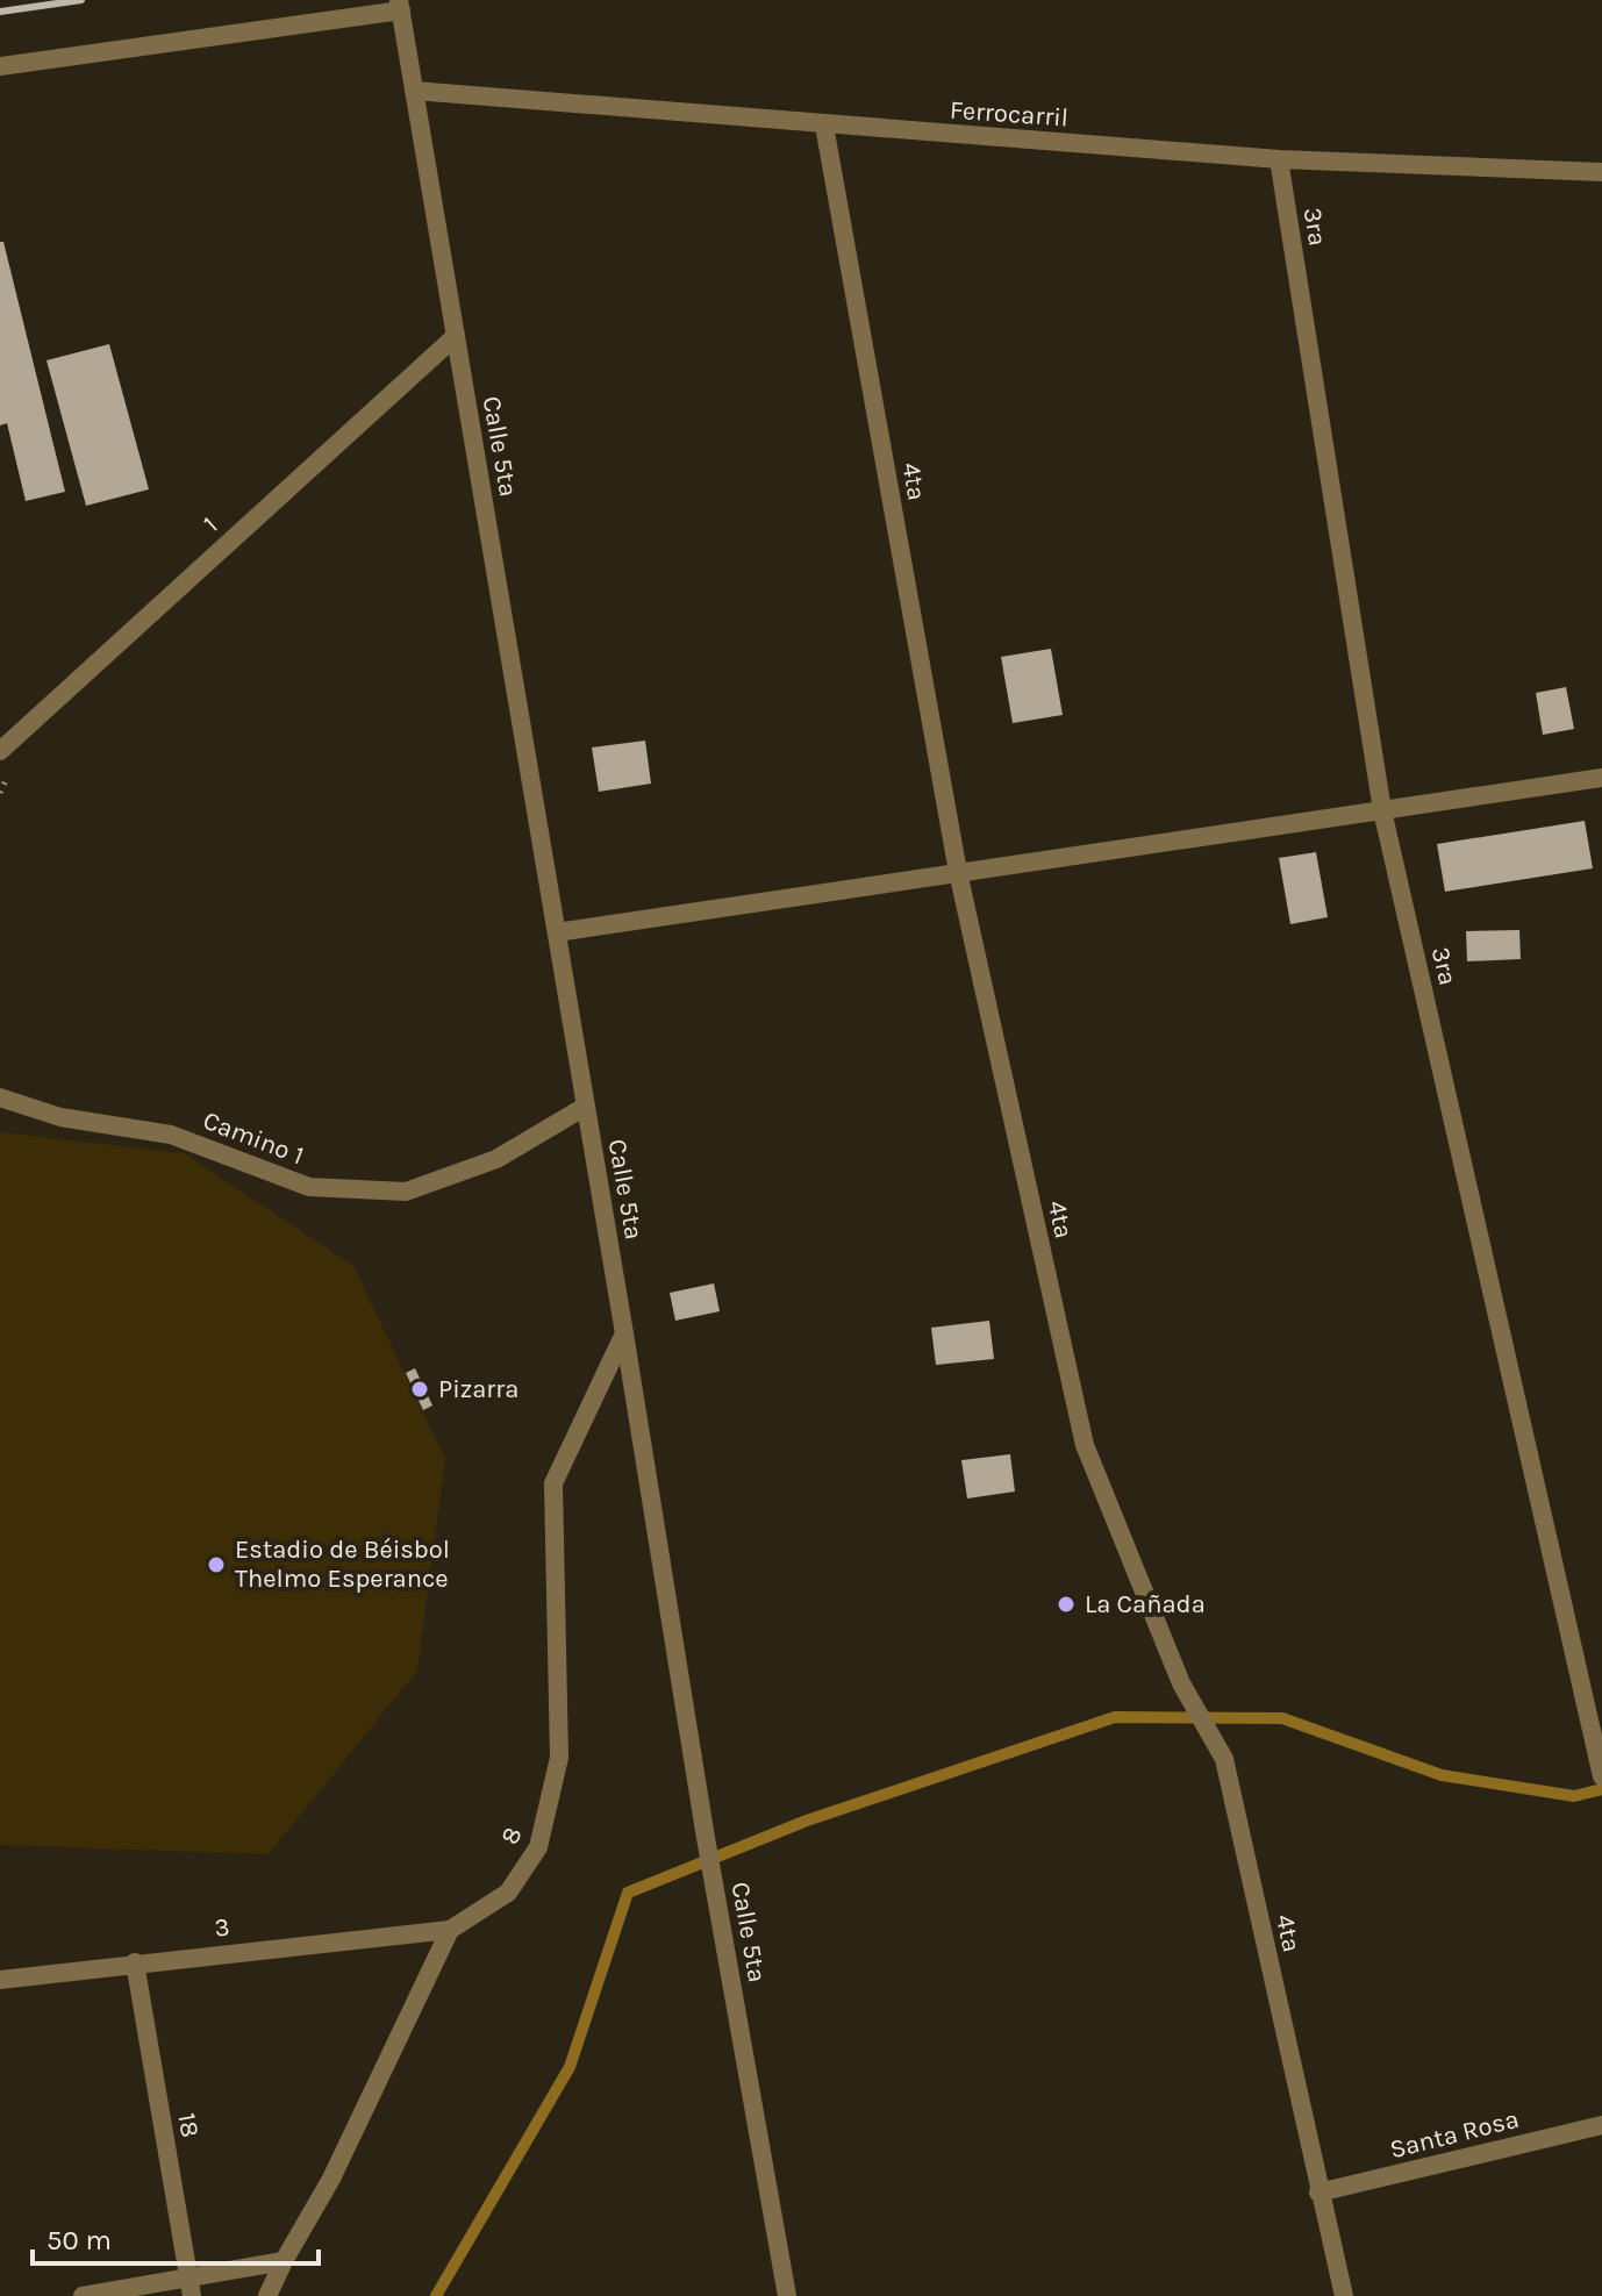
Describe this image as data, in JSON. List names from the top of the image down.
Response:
{
  "streets": {
    "street": [
      "Ferrocarril",
      "3ra",
      "Calle 5ta",
      "4ta",
      "1",
      "Camino 1",
      "8",
      "3",
      "18",
      "Santa Rosa"
    ]
  },
  "crossings": [
    ["Ferrocarril", "3ra"],
    ["Ferrocarril", "Calle 5ta"],
    ["Ferrocarril", "4ta"],
    ["Calle 5ta", "1"],
    ["Calle 5ta", "Camino 1"],
    ["Calle 5ta", "8"],
    ["4ta", "Santa Rosa"],
    ["8", "3"],
    ["3", "18"]
  ],
  "places": ["Pizarra", "Estadio de Béisbol Thelmo Esperance", "La Cañada"],
  "scale_bar": "50 m"
}
